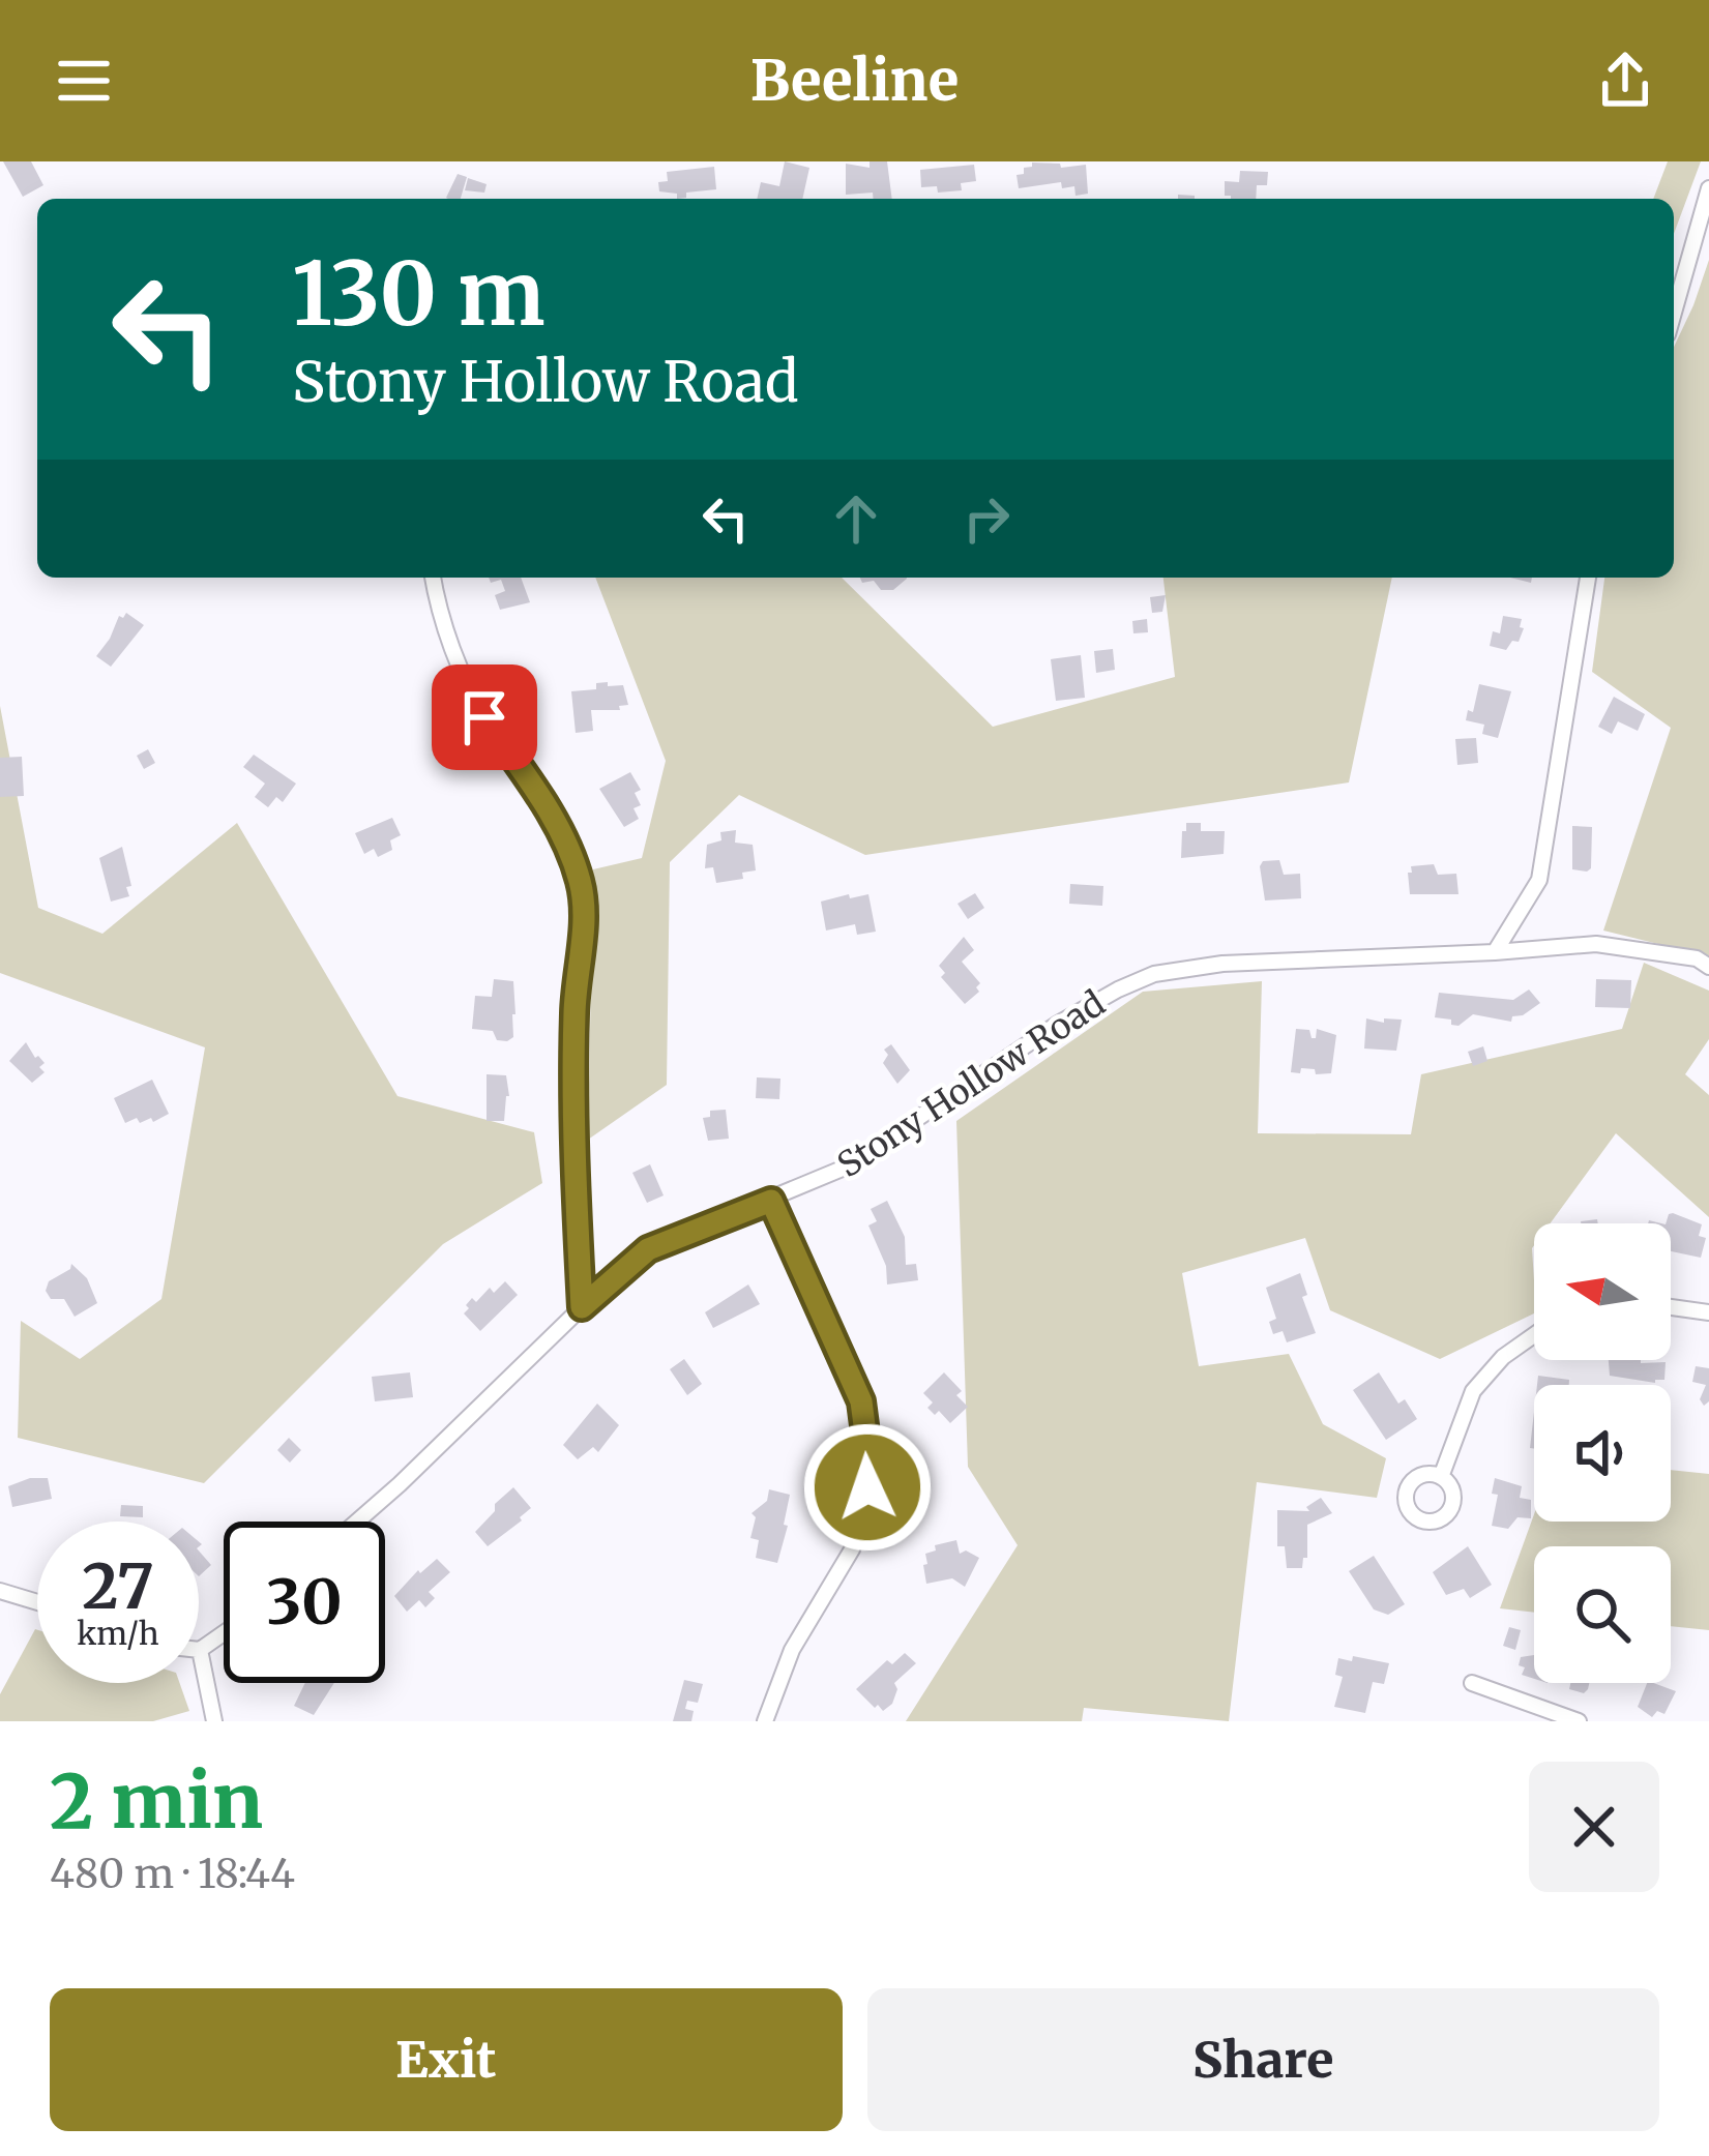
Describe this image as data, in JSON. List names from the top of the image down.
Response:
{
  "streets": {
    "street": ["Stony Hollow Road"]
  },
  "north": "left",
  "page": {
    "header": "Beeline",
    "turn": ["130 m", "Stony Hollow Road"],
    "speed": "27 km/h",
    "limit": "30",
    "heading": ["2 min", "480 m · 18:44"],
    "buttons": ["Exit", "Share"]
  }
}
